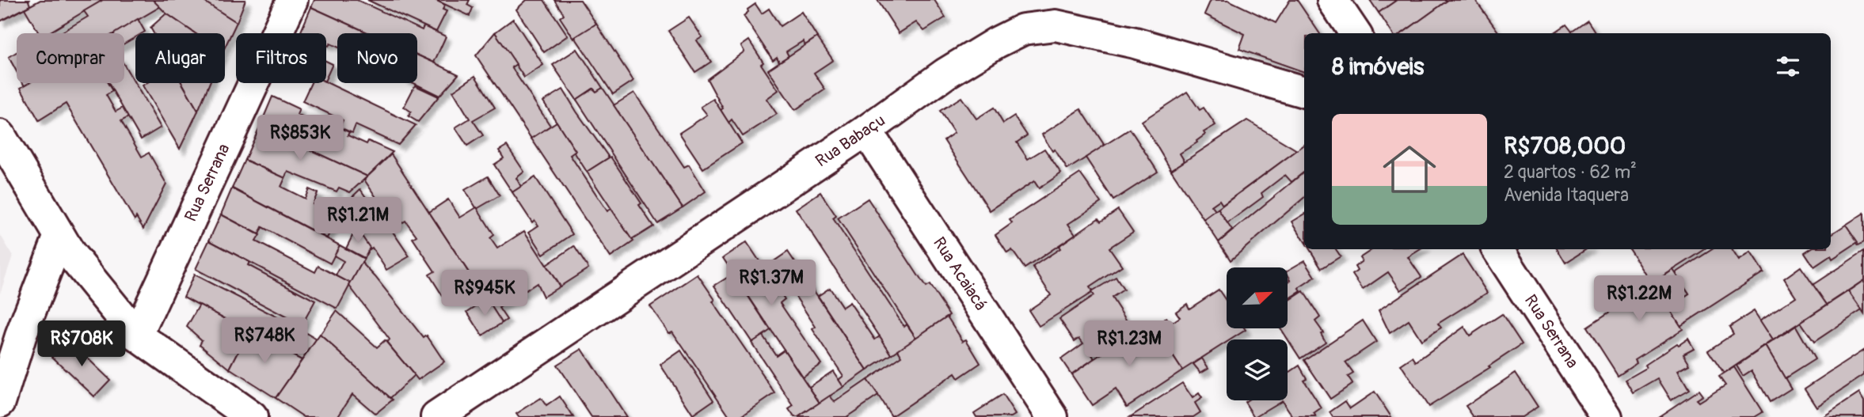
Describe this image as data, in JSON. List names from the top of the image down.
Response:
{
  "streets": {
    "street": ["Rua Babaçu", "Rua Serrana", "Rua Acaiacá"]
  },
  "crossings": [
    ["Rua Babaçu", "Rua Acaiacá"]
  ],
  "north": "top right",
  "page": {
    "chip": [
      "Comprar",
      "Alugar",
      "Filtros",
      "Novo"
    ],
    "heading": "8 imóveis",
    "list": [
      {
        "name": "R$708,000",
        "note": "2 quartos · 62 m² · Avenida Itaquera"
      }
    ],
    "price": [
      "R$853K",
      "R$1.21M",
      "R$1.37M",
      "R$945K",
      "R$1.22M",
      "R$748K",
      "R$708K",
      "R$1.23M"
    ]
  }
}
